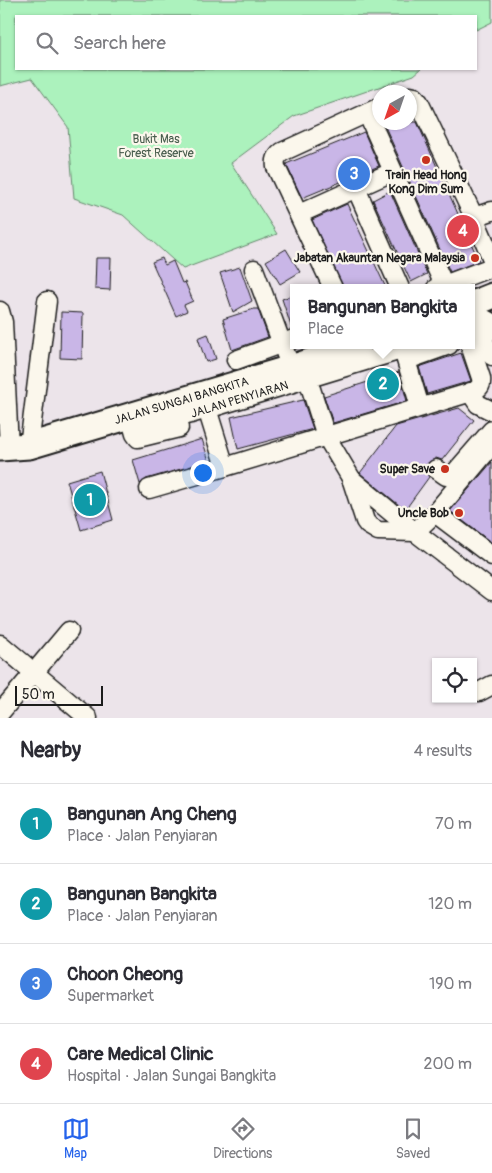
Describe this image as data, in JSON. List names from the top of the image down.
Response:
{
  "streets": {
    "highway": ["JALAN SUNGAI BANGKITA"],
    "street": ["JALAN PENYIARAN"]
  },
  "crossings": [
    ["JALAN PENYIARAN", "JALAN SUNGAI BANGKITA"]
  ],
  "parks": ["Bukit Mas Forest Reserve"],
  "places": [
    "Train Head Hong Kong Dim Sum",
    "Jabatan Akauntan Negara Malaysia",
    "Super Save",
    "Uncle Bob"
  ],
  "scale_bar": "50 m",
  "north": "bottom left",
  "page": {
    "search": "Search here",
    "pins": [
      "3",
      "4",
      "2",
      "1"
    ],
    "popup": ["Bangunan Bangkita", "Place"],
    "scale": "50 m",
    "heading": ["Nearby", "4 results"],
    "list": [
      {
        "mark": "1",
        "name": "Bangunan Ang Cheng",
        "note": "Place · Jalan Penyiaran",
        "value": "70 m"
      },
      {
        "mark": "2",
        "name": "Bangunan Bangkita",
        "note": "Place · Jalan Penyiaran",
        "value": "120 m"
      },
      {
        "mark": "3",
        "name": "Choon Cheong",
        "note": "Supermarket",
        "value": "190 m"
      },
      {
        "mark": "4",
        "name": "Care Medical Clinic",
        "note": "Hospital · Jalan Sungai Bangkita",
        "value": "200 m"
      }
    ],
    "nav": ["Map", "Directions", "Saved"]
  }
}
